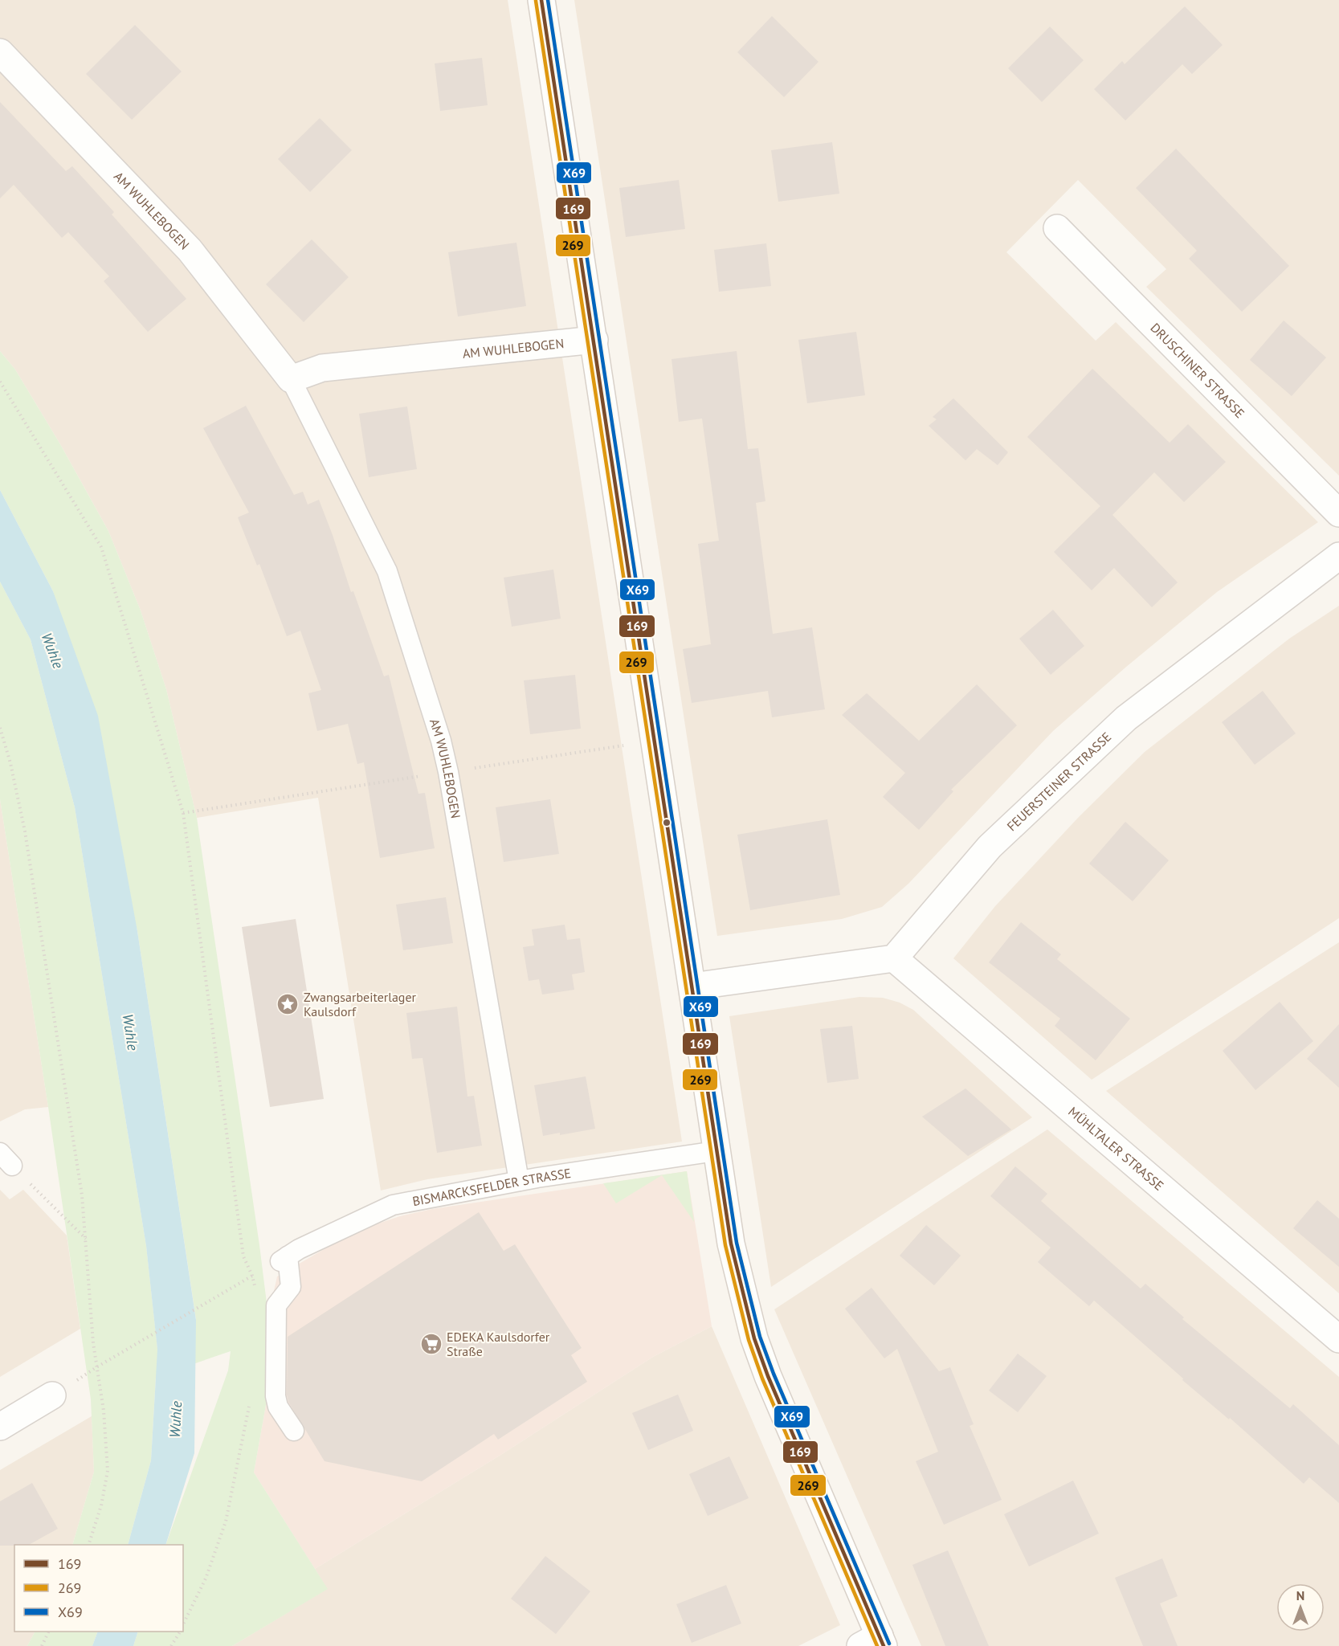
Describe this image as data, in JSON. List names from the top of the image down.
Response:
{
  "streets": {
    "street": [
      "AM WUHLEBOGEN",
      "DRUSCHINER STRASSE",
      "FEUERSTEINER STRASSE",
      "MÜHLTALER STRASSE"
    ],
    "lane": ["BISMARCKSFELDER STRASSE"]
  },
  "crossings": [
    ["AM WUHLEBOGEN", "BISMARCKSFELDER STRASSE"],
    ["FEUERSTEINER STRASSE", "MÜHLTALER STRASSE"]
  ],
  "water": ["Wuhle"],
  "places": {
    "place": ["Zwangsarbeiterlager Kaulsdorf"],
    "supermarket": ["EDEKA Kaulsdorfer Straße"]
  },
  "lines": ["transit line 169", "transit line X69", "transit line 269"],
  "legend": ["169", "269", "X69"],
  "north": "top"
}
